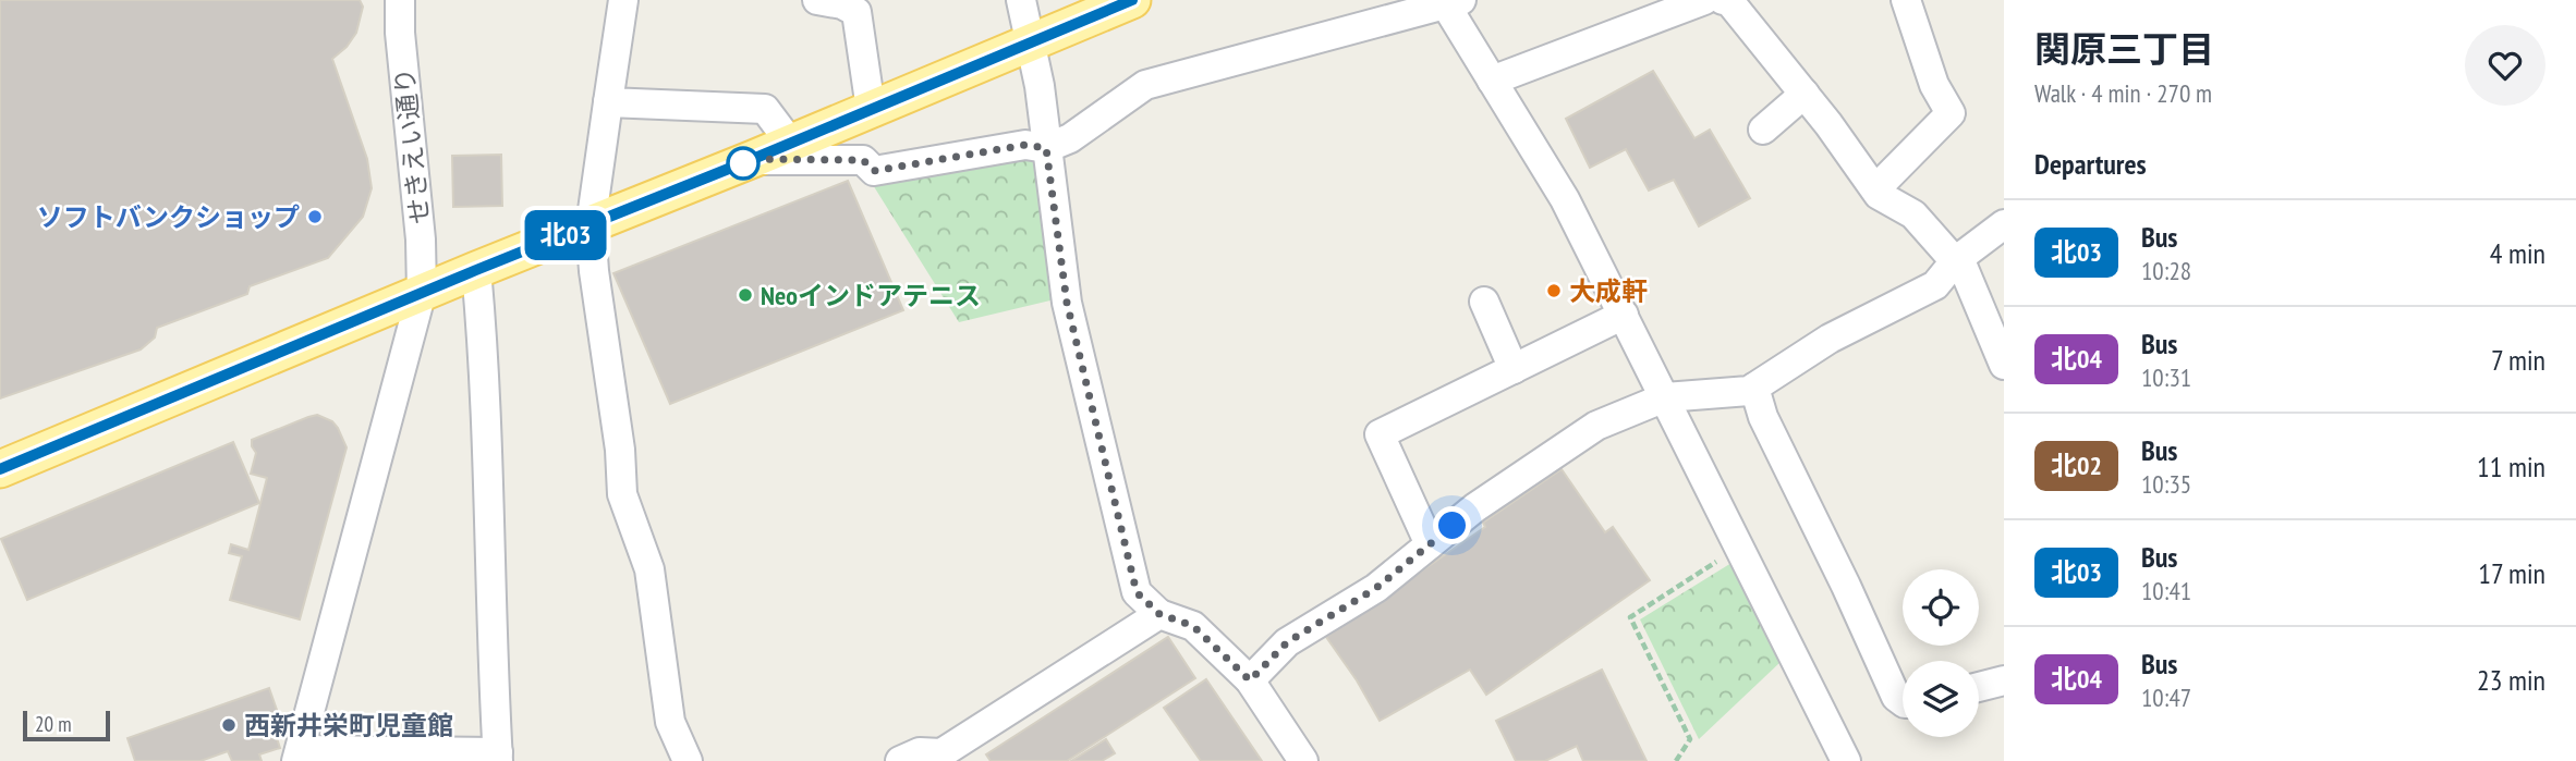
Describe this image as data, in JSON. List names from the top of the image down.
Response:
{
  "streets": {
    "street": ["せきえい通り"]
  },
  "places": [
    "ソフトバンクショップ",
    "大成軒",
    "Neoインドアテニス",
    "西新井栄町児童館"
  ],
  "lines": ["bus line 北03"],
  "scale_bar": "20 m",
  "page": {
    "on_map": "北03",
    "heading": [
      ["関原三丁目", "Walk · 4 min · 270 m"],
      "Departures"
    ],
    "list": [
      {
        "mark": "北03",
        "name": "Bus",
        "note": "10:28",
        "value": "4 min"
      },
      {
        "mark": "北04",
        "name": "Bus",
        "note": "10:31",
        "value": "7 min"
      },
      {
        "mark": "北02",
        "name": "Bus",
        "note": "10:35",
        "value": "11 min"
      },
      {
        "mark": "北03",
        "name": "Bus",
        "note": "10:41",
        "value": "17 min"
      },
      {
        "mark": "北04",
        "name": "Bus",
        "note": "10:47",
        "value": "23 min"
      }
    ],
    "scale": "20 m"
  }
}
